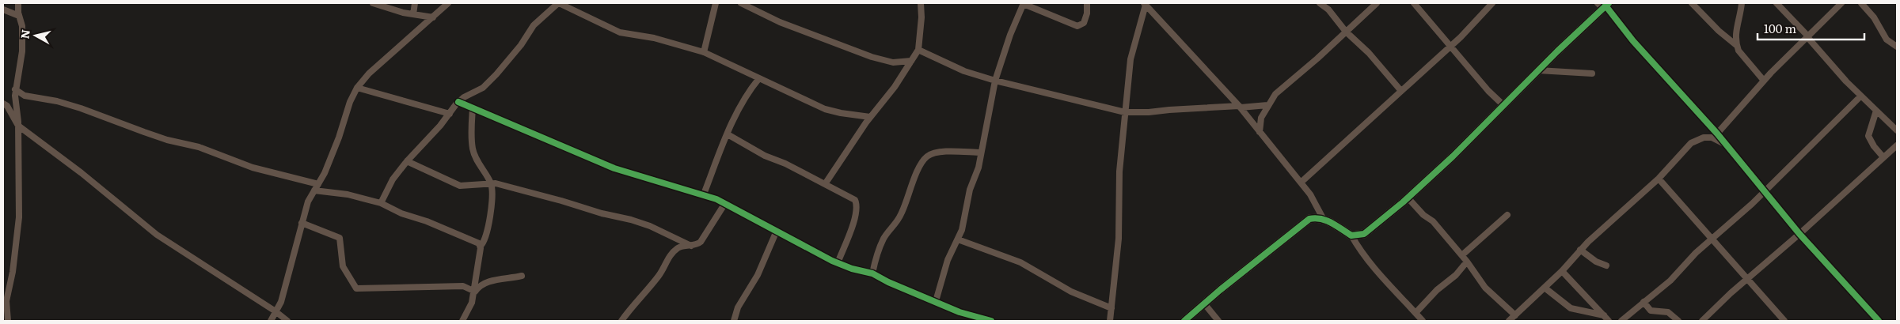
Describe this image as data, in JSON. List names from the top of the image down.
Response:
{
  "scale_bar": "100 m",
  "north": "left"
}
